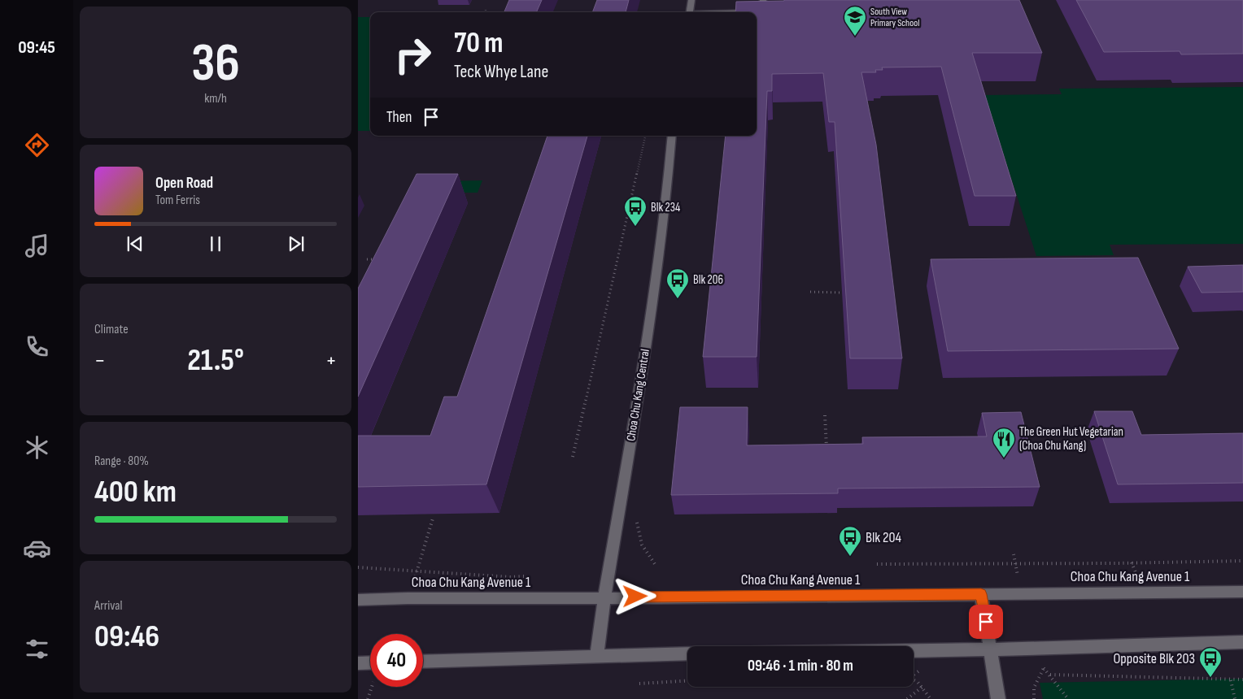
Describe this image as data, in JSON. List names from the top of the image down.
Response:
{
  "streets": {
    "street": ["Choa Chu Kang Central", "Choa Chu Kang Avenue 1"]
  },
  "crossings": [
    ["Choa Chu Kang Central", "Choa Chu Kang Avenue 1"]
  ],
  "places": {
    "school or university": ["South View Primary School"],
    "bus stop": [
      "Blk 234",
      "Blk 206",
      "Blk 204",
      "Opposite Blk 203"
    ],
    "restaurant": ["The Green Hut Vegetarian (Choa Chu Kang)"]
  },
  "page": {
    "tabs": "09:45",
    "tile": [
      ["36", "km/h"],
      "Climate",
      ["Range · 80%", "400 km"],
      ["Arrival", "09:46"]
    ],
    "turn": ["70 m", "Teck Whye Lane"],
    "then": "Then",
    "song": ["Open Road", "Tom Ferris"],
    "heat": ["−", "21.5°", "+"],
    "limit": "40",
    "trip": "09:46 · 1 min · 80 m"
  }
}
